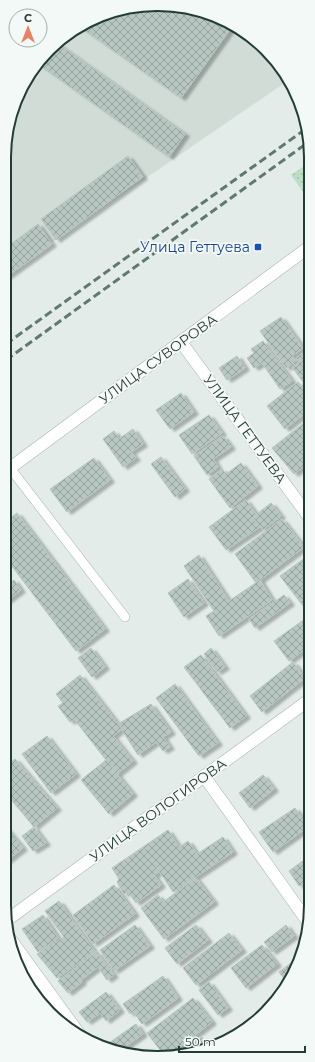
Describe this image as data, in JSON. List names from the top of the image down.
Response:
{
  "streets": {
    "street": ["УЛИЦА СУВОРОВА", "УЛИЦА ГЕТТУЕВА", "УЛИЦА ВОЛОГИРОВА"]
  },
  "crossings": [
    ["УЛИЦА СУВОРОВА", "УЛИЦА ГЕТТУЕВА"]
  ],
  "places": {
    "transit": ["Улица Геттуева"]
  },
  "scale_bar": "50 m",
  "north": "top"
}
